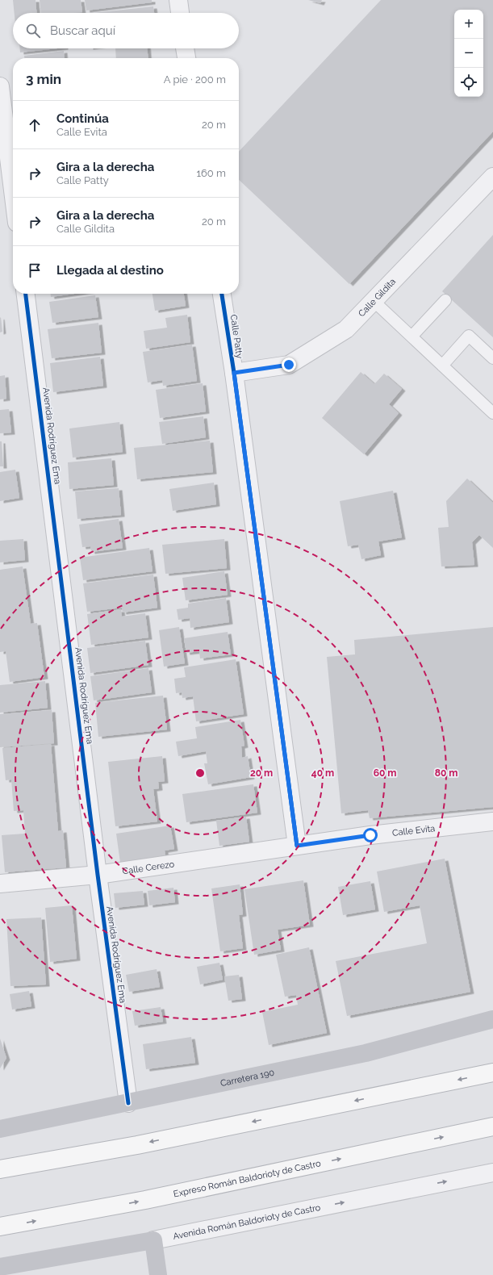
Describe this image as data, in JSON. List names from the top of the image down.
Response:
{
  "streets": {
    "highway": ["Expreso Román Baldorioty de Castro"],
    "street": [
      "Calle Gildita",
      "Calle Patty",
      "Avenida Rodríguez Ema",
      "Calle Evita",
      "Calle Cerezo",
      "Carretera 190",
      "Avenida Román Baldorioty de Castro"
    ]
  },
  "crossings": [
    ["Calle Gildita", "Calle Patty"],
    ["Calle Patty", "Calle Evita"],
    ["Calle Patty", "Calle Cerezo"],
    ["Avenida Rodríguez Ema", "Calle Cerezo"],
    ["Avenida Rodríguez Ema", "Carretera 190"],
    ["Calle Evita", "Calle Cerezo"]
  ],
  "one_way": ["Avenida Román Baldorioty de Castro"],
  "page": {
    "map_buttons": ["+", "−"],
    "search": "Buscar aquí",
    "heading": ["3 min", "A pie · 200 m"],
    "list": [
      ["Continúa", "Calle Evita", "20 m"],
      ["Gira a la derecha", "Calle Patty", "160 m"],
      ["Gira a la derecha", "Calle Gildita", "20 m"],
      "Llegada al destino"
    ]
  },
  "rings": [
    "20 m",
    "40 m",
    "60 m",
    "80 m"
  ]
}
